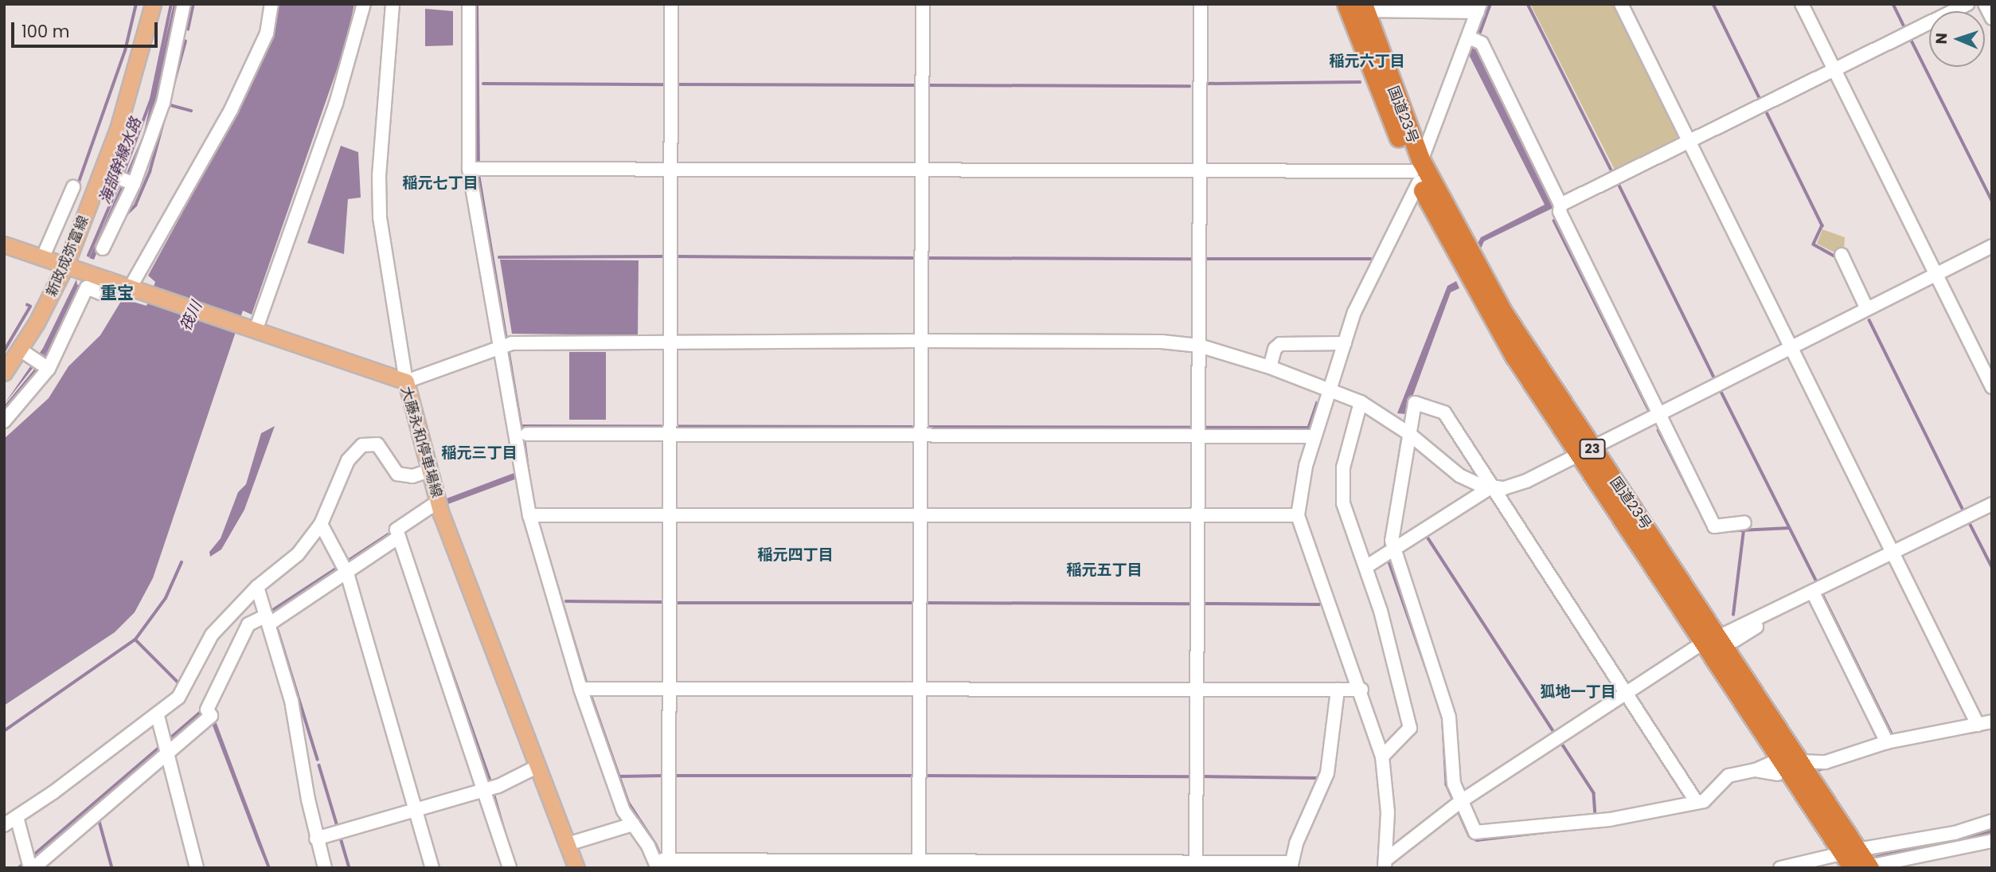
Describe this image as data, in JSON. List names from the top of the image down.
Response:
{
  "streets": {
    "highway": ["国道23号", "23"],
    "main road": ["新政成弥富線", "大藤永和停車場線"]
  },
  "crossings": [
    ["新政成弥富線", "大藤永和停車場線"]
  ],
  "districts": [
    "稲元六丁目",
    "稲元七丁目",
    "重宝",
    "稲元三丁目",
    "稲元四丁目",
    "稲元五丁目",
    "狐地一丁目"
  ],
  "water": ["海部幹線水路", "筏川"],
  "scale_bar": "100 m",
  "north": "left"
}
